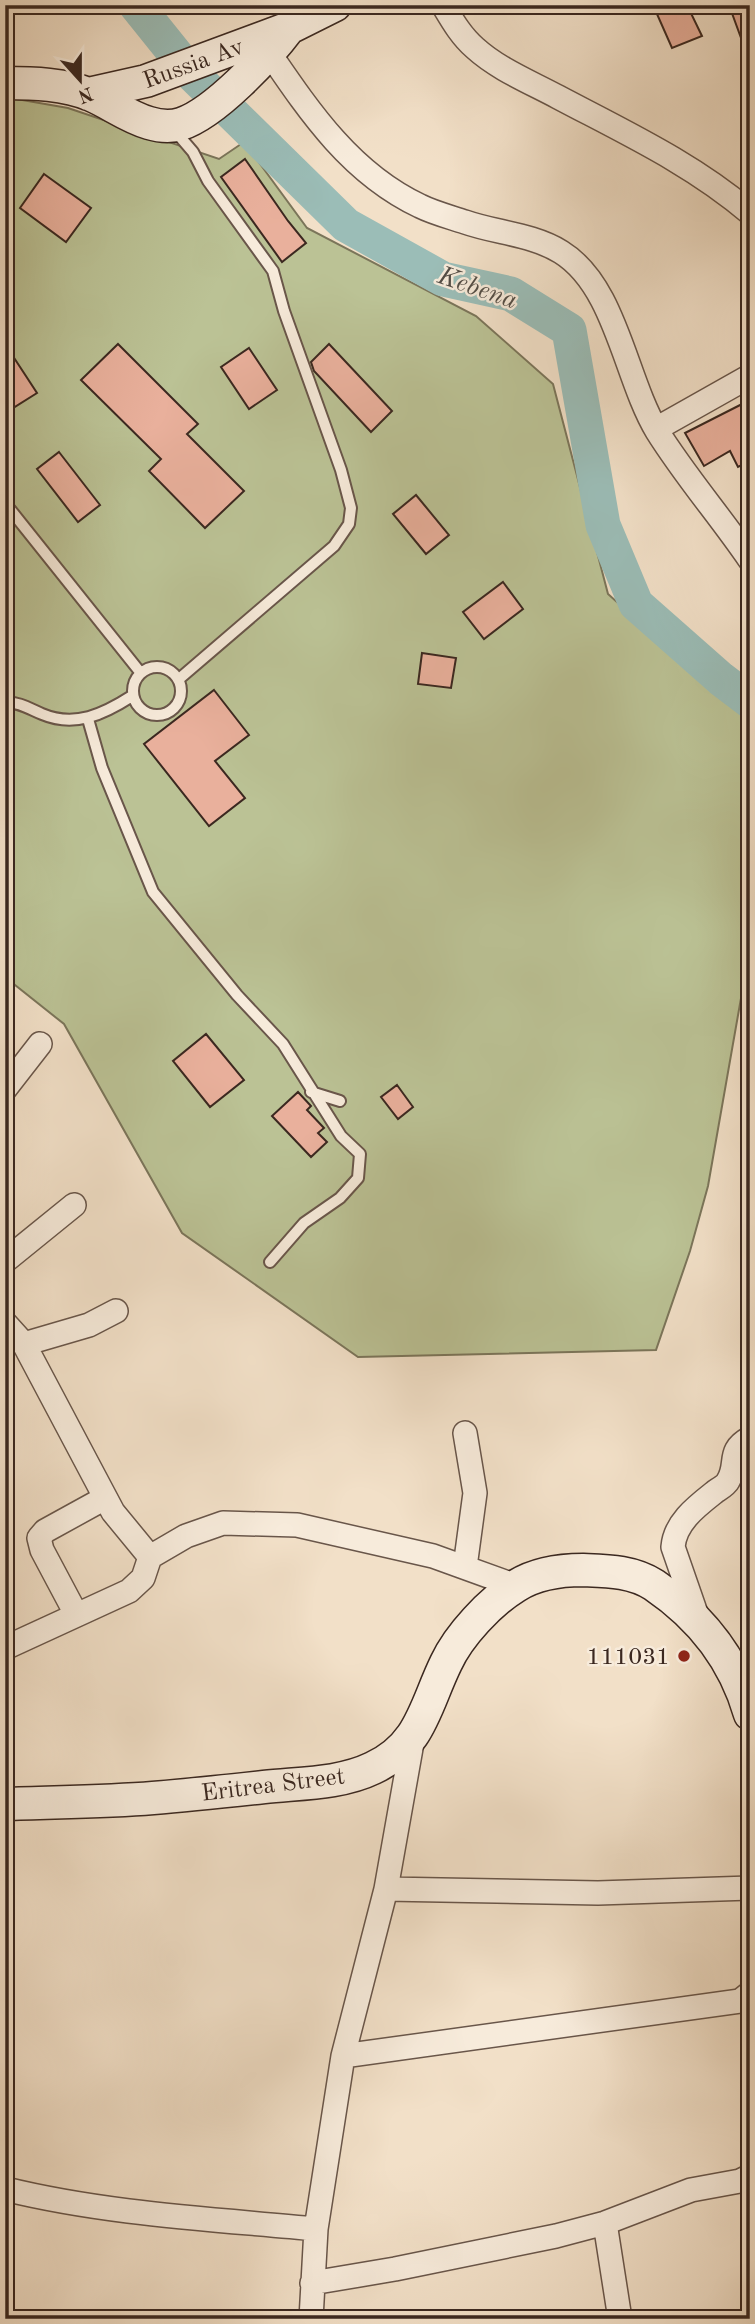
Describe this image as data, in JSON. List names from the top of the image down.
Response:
{
  "streets": {
    "main road": ["Russia Av", "Eritrea Street"]
  },
  "water": ["Kebena"],
  "places": ["111031"],
  "north": "bottom"
}
